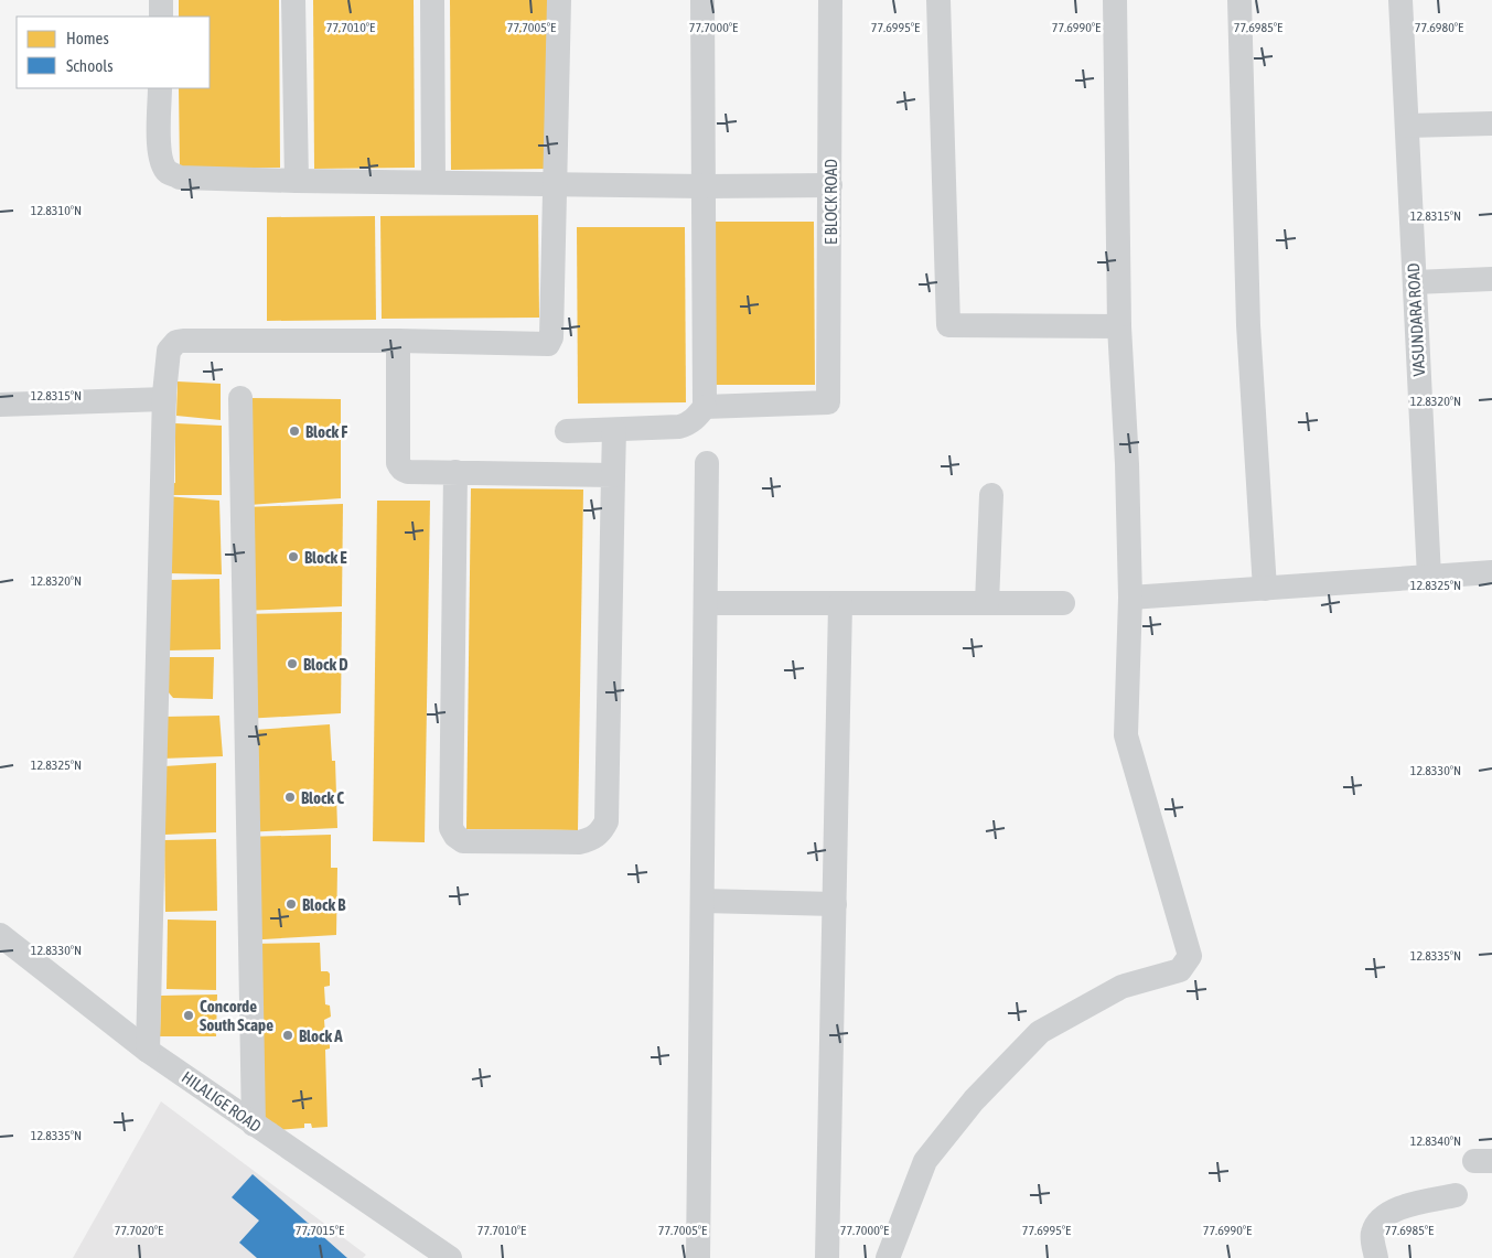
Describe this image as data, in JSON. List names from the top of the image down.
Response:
{
  "streets": {
    "street": ["E BLOCK ROAD", "VASUNDARA ROAD", "HILALIGE ROAD"]
  },
  "places": [
    "Block F",
    "Block E",
    "Block D",
    "Block C",
    "Block B",
    "Concorde South Scape",
    "Block A"
  ],
  "legend": ["Homes", "Schools"],
  "coordinates": [
    "77.7010°E",
    "77.7005°E",
    "77.7000°E",
    "77.6995°E",
    "77.6990°E",
    "77.6985°E",
    "77.6980°E",
    "12.8310°N",
    "12.8315°N",
    "12.8320°N",
    "12.8325°N",
    "12.8330°N",
    "12.8335°N",
    "12.8340°N",
    "77.7020°E",
    "77.7015°E"
  ]
}
